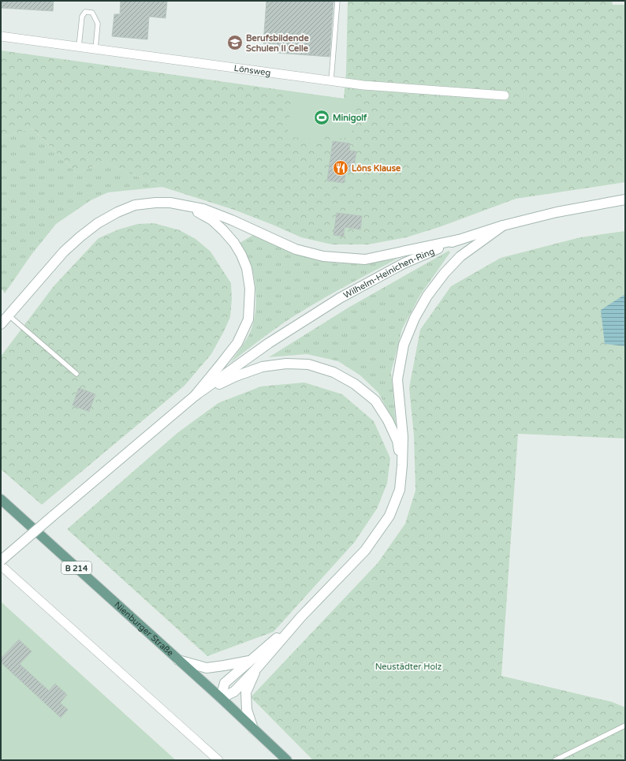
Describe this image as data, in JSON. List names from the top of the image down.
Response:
{
  "streets": {
    "main road": ["Wilhelm-Heinichen-Ring", "B 214", "Nienburger Straße"],
    "street": ["Lönsweg"]
  },
  "parks": ["Neustädter Holz"],
  "places": {
    "school or university": ["Berufsbildende Schulen II Celle"],
    "sports": ["Minigolf"],
    "restaurant": ["Löns Klause"]
  }
}
